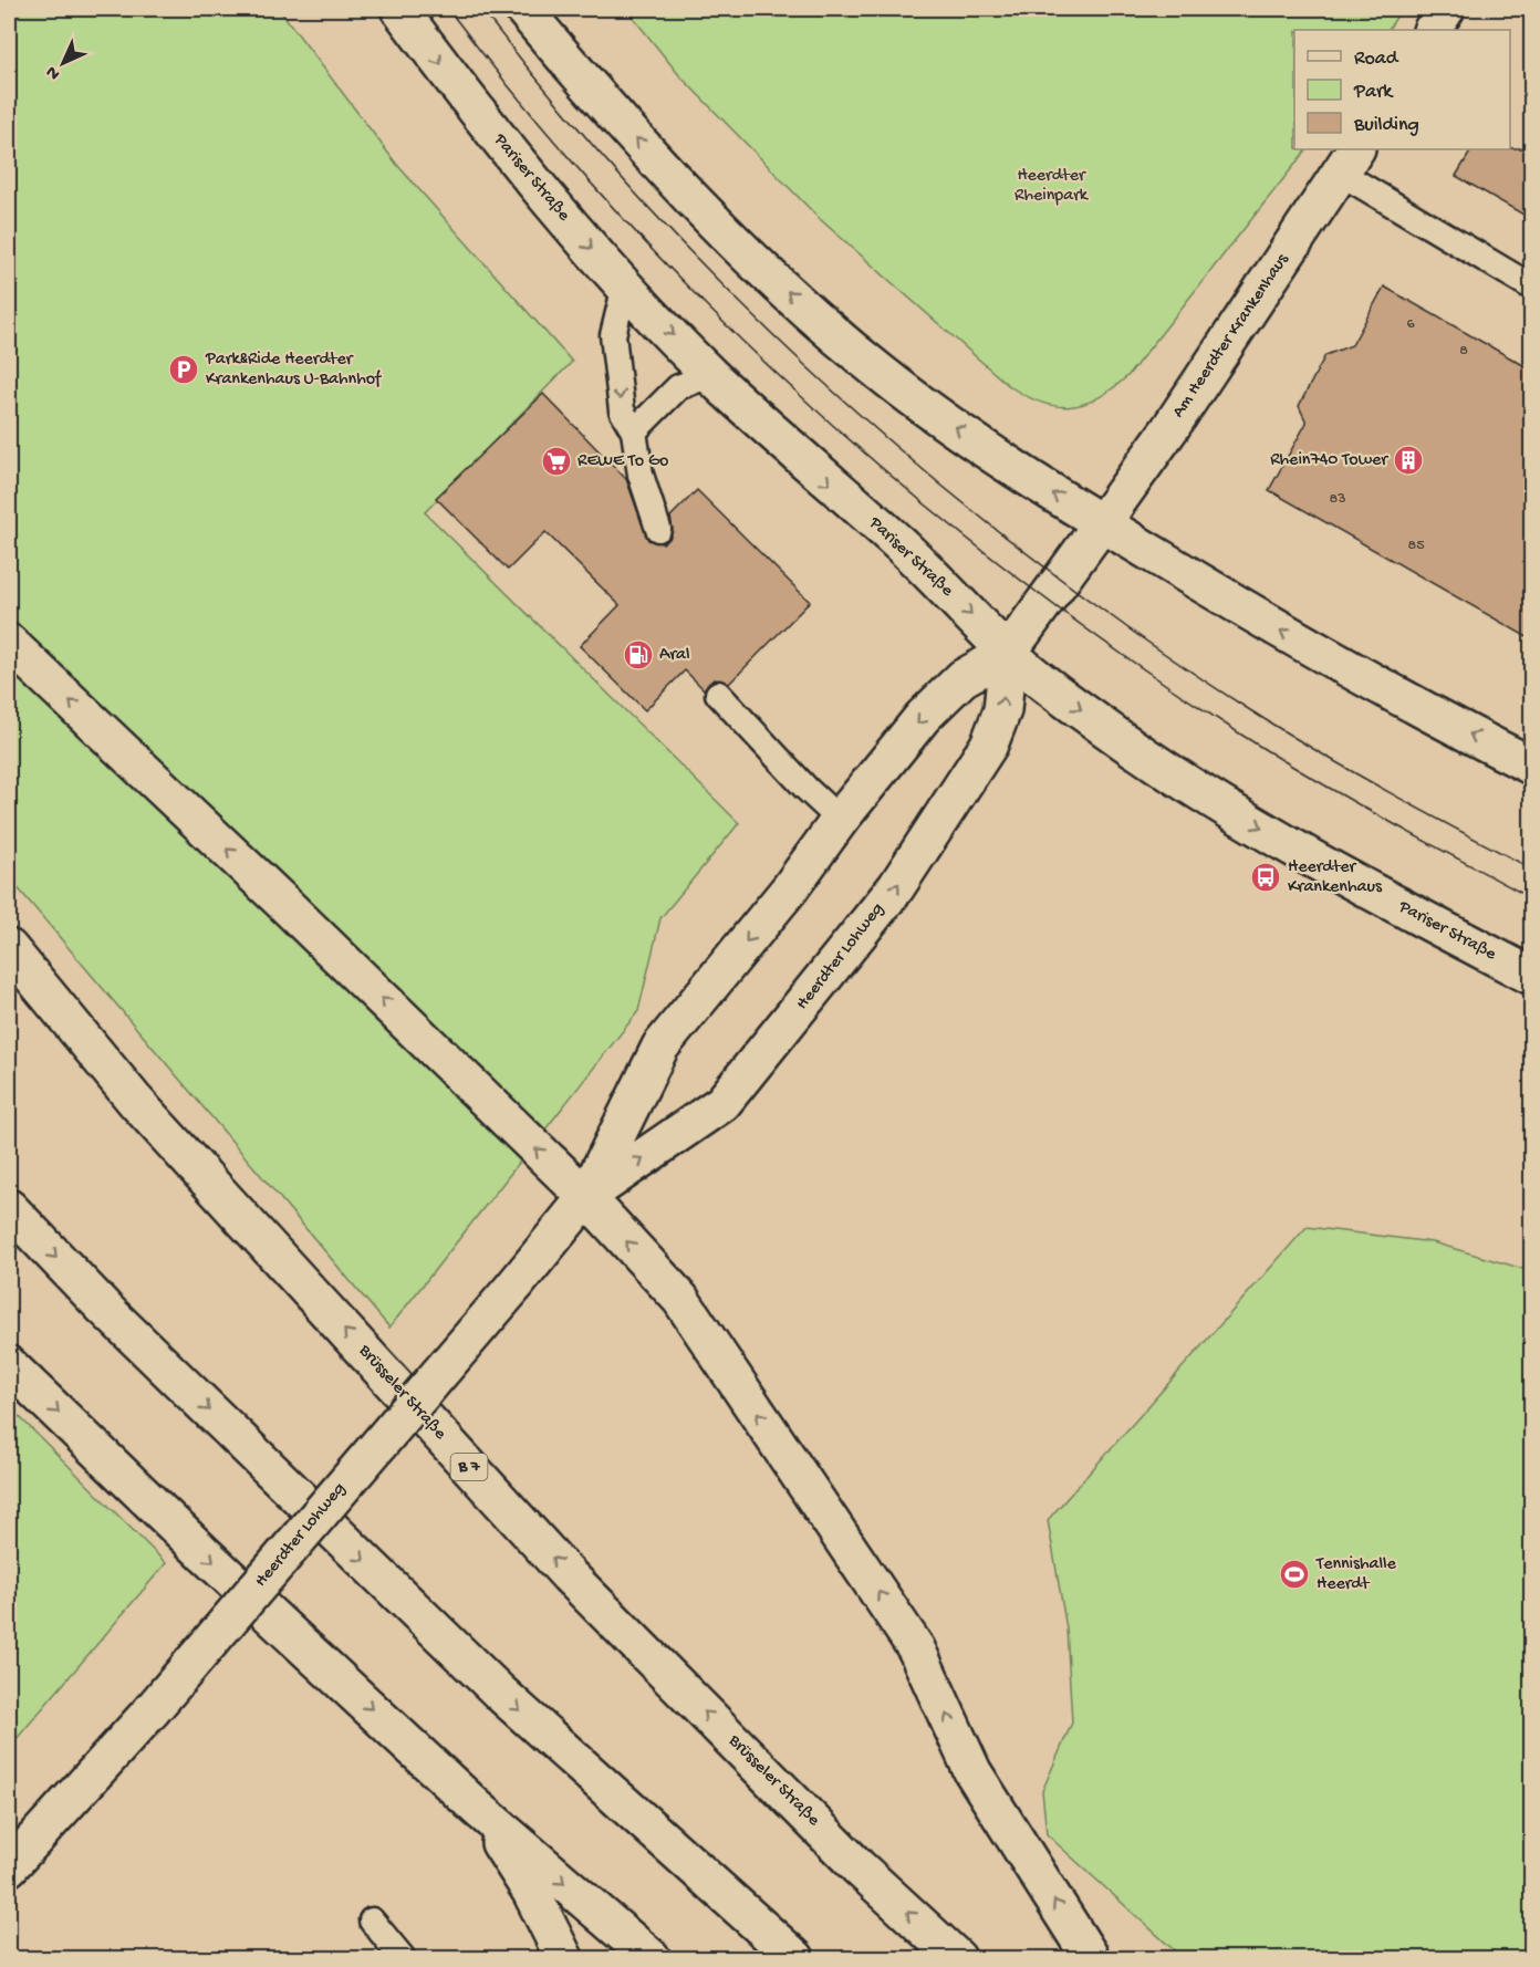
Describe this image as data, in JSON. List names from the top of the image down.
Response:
{
  "streets": {
    "main road": [
      "Pariser Straße",
      "Am Heerdter Krankenhaus",
      "Heerdter Lohweg",
      "Brüsseler Straße",
      "B 7"
    ]
  },
  "crossings": [
    ["Pariser Straße", "Heerdter Lohweg"],
    ["Am Heerdter Krankenhaus", "Heerdter Lohweg"]
  ],
  "parks": ["Heerdter Rheinpark"],
  "places": {
    "parking": ["Park&Ride Heerdter Krankenhaus U-Bahnhof"],
    "building": ["Rhein740 Tower"],
    "supermarket": ["REWE To Go"],
    "fuel station": ["Aral"],
    "bus stop": ["Heerdter Krankenhaus"],
    "sports": ["Tennishalle Heerdt"]
  },
  "house_numbers": [
    "6",
    "8",
    "83",
    "85"
  ],
  "legend": ["Road", "Park", "Building"],
  "north": "bottom left"
}
